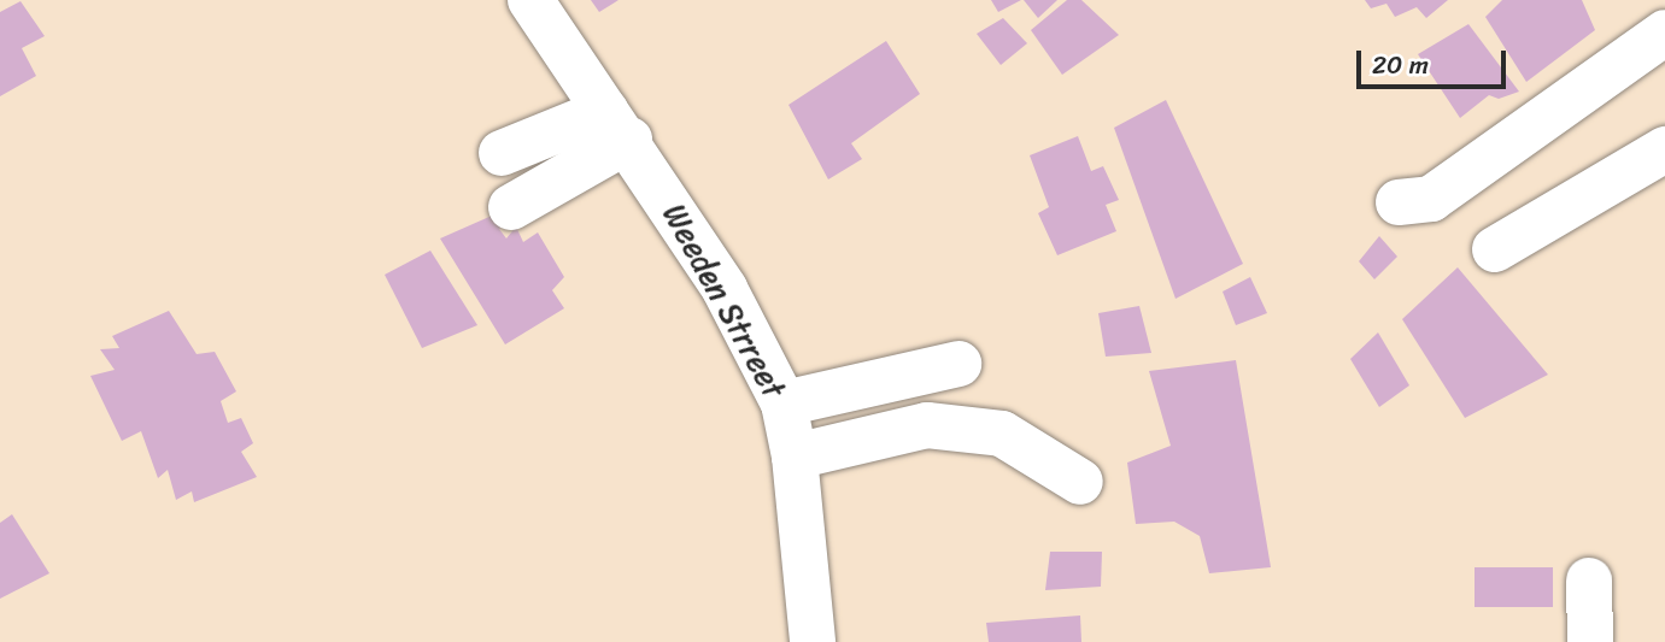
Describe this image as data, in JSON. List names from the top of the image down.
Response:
{
  "streets": {
    "street": ["Weeden Strreet"]
  },
  "scale_bar": "20 m"
}
